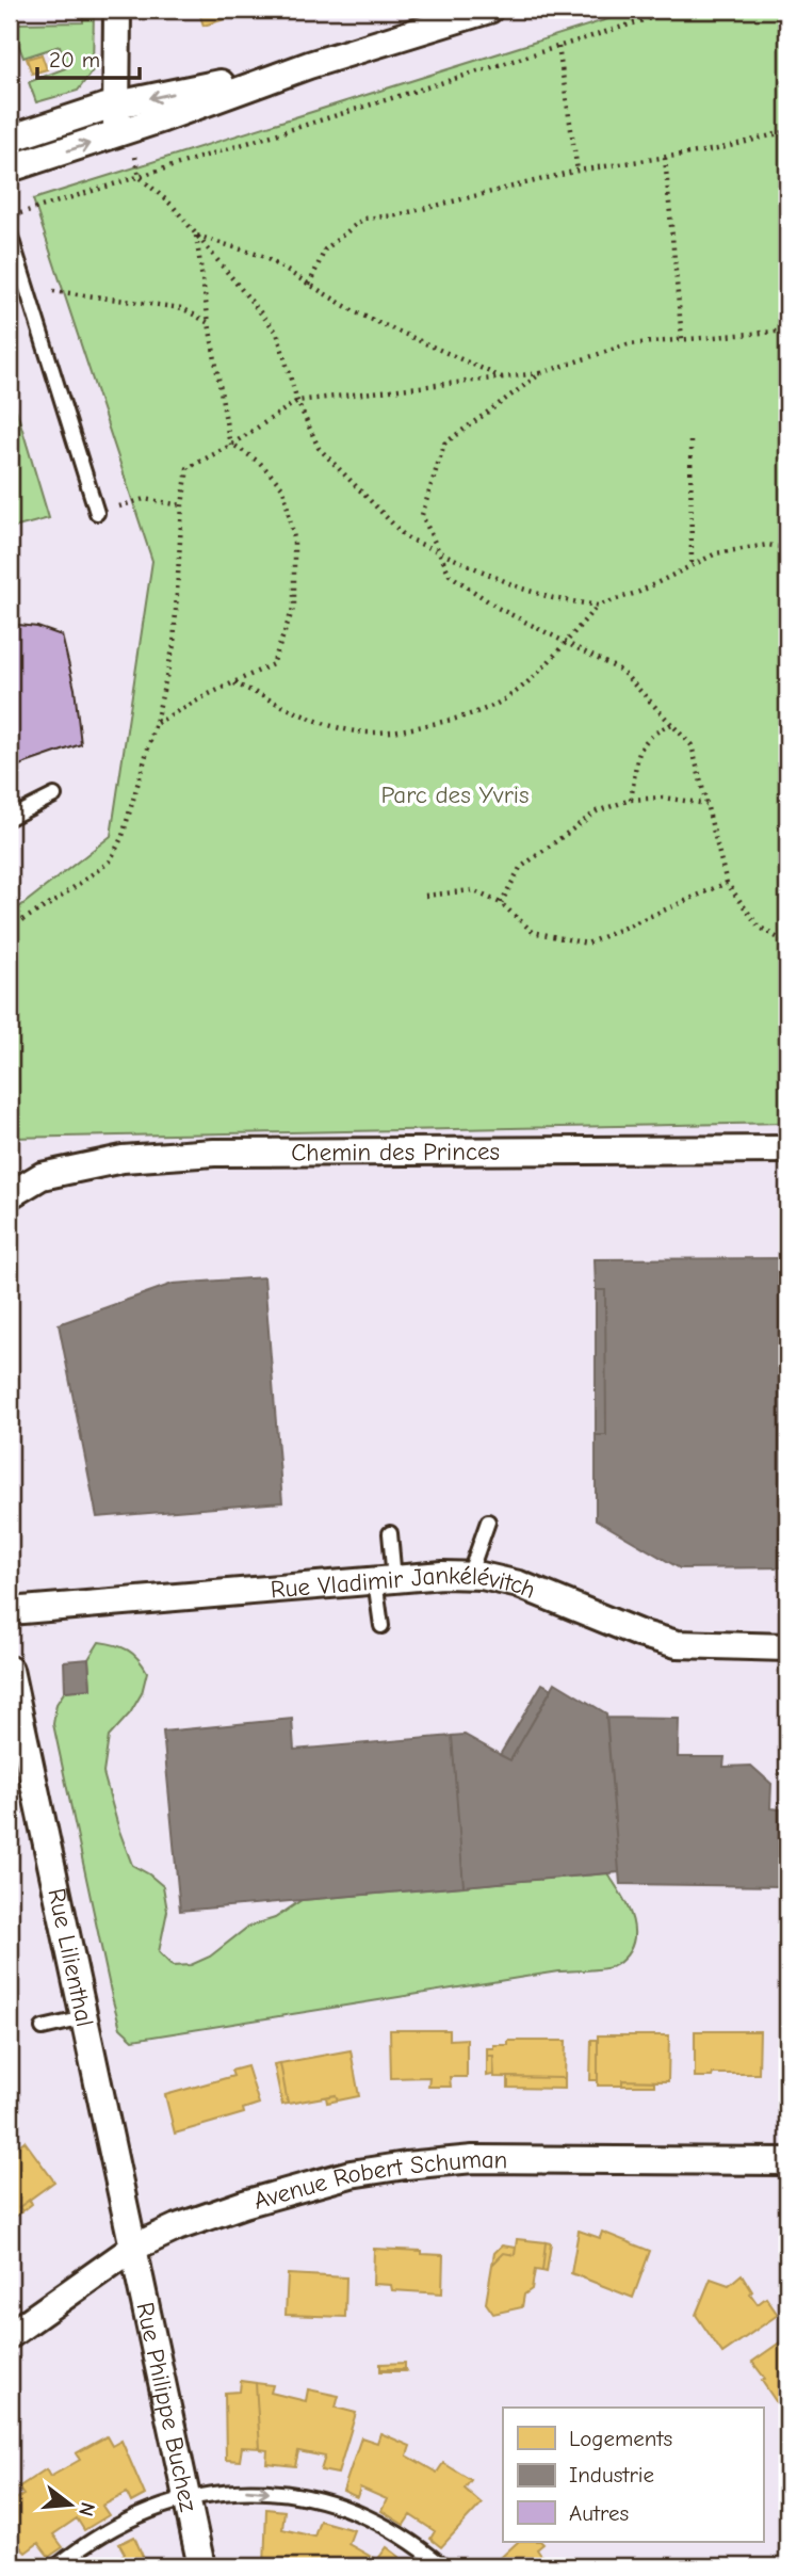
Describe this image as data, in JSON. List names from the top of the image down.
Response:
{
  "streets": {
    "street": [
      "Chemin des Princes",
      "Rue Vladimir Jankélévitch",
      "Rue Lilienthal",
      "Avenue Robert Schuman",
      "Rue Philippe Buchez"
    ]
  },
  "crossings": [
    ["Rue Lilienthal", "Avenue Robert Schuman"],
    ["Rue Lilienthal", "Rue Philippe Buchez"],
    ["Avenue Robert Schuman", "Rue Philippe Buchez"]
  ],
  "parks": ["Parc des Yvris"],
  "legend": ["Logements", "Industrie", "Autres"],
  "scale_bar": "20 m",
  "north": "right"
}
